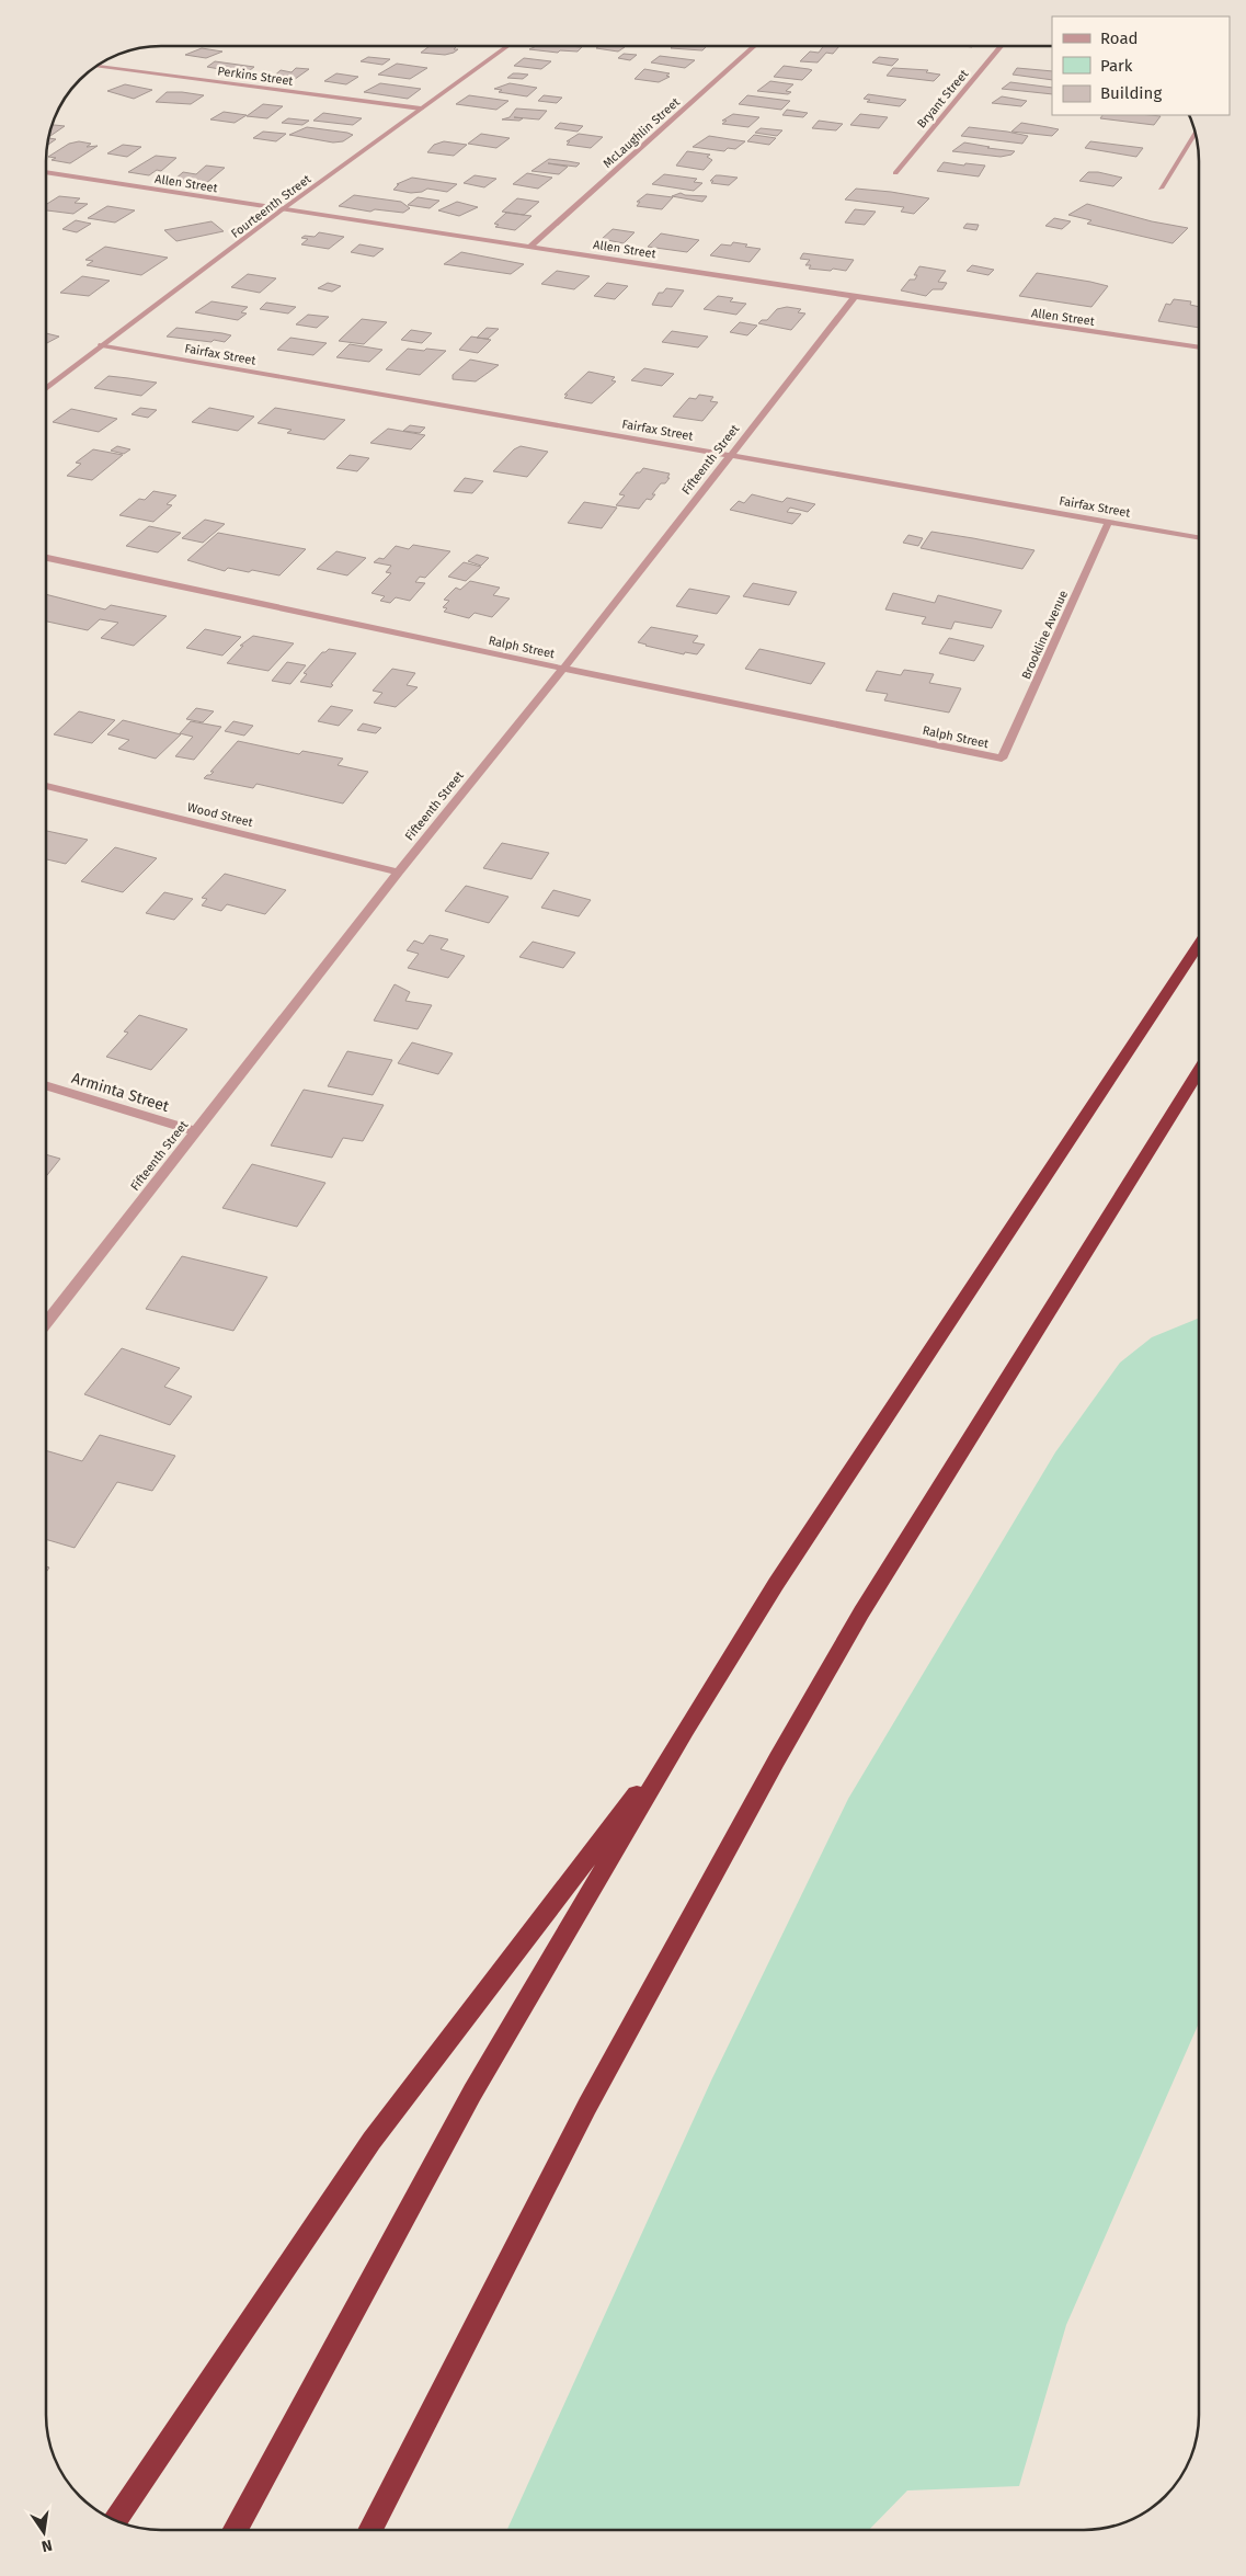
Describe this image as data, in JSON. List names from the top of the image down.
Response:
{
  "streets": {
    "street": [
      "Perkins Street",
      "Bryant Street",
      "McLaughlin Street",
      "Allen Street",
      "Fourteenth Street",
      "Fairfax Street",
      "Fifteenth Street",
      "Brookline Avenue",
      "Ralph Street",
      "Wood Street",
      "Arminta Street"
    ]
  },
  "crossings": [
    ["Perkins Street", "Fourteenth Street"],
    ["McLaughlin Street", "Allen Street"],
    ["Allen Street", "Fourteenth Street"],
    ["Allen Street", "Fifteenth Street"],
    ["Fourteenth Street", "Fairfax Street"],
    ["Fairfax Street", "Fifteenth Street"],
    ["Fairfax Street", "Brookline Avenue"],
    ["Fifteenth Street", "Ralph Street"],
    ["Fifteenth Street", "Wood Street"],
    ["Fifteenth Street", "Arminta Street"],
    ["Brookline Avenue", "Ralph Street"]
  ],
  "legend": ["Road", "Park", "Building"],
  "north": "bottom"
}
